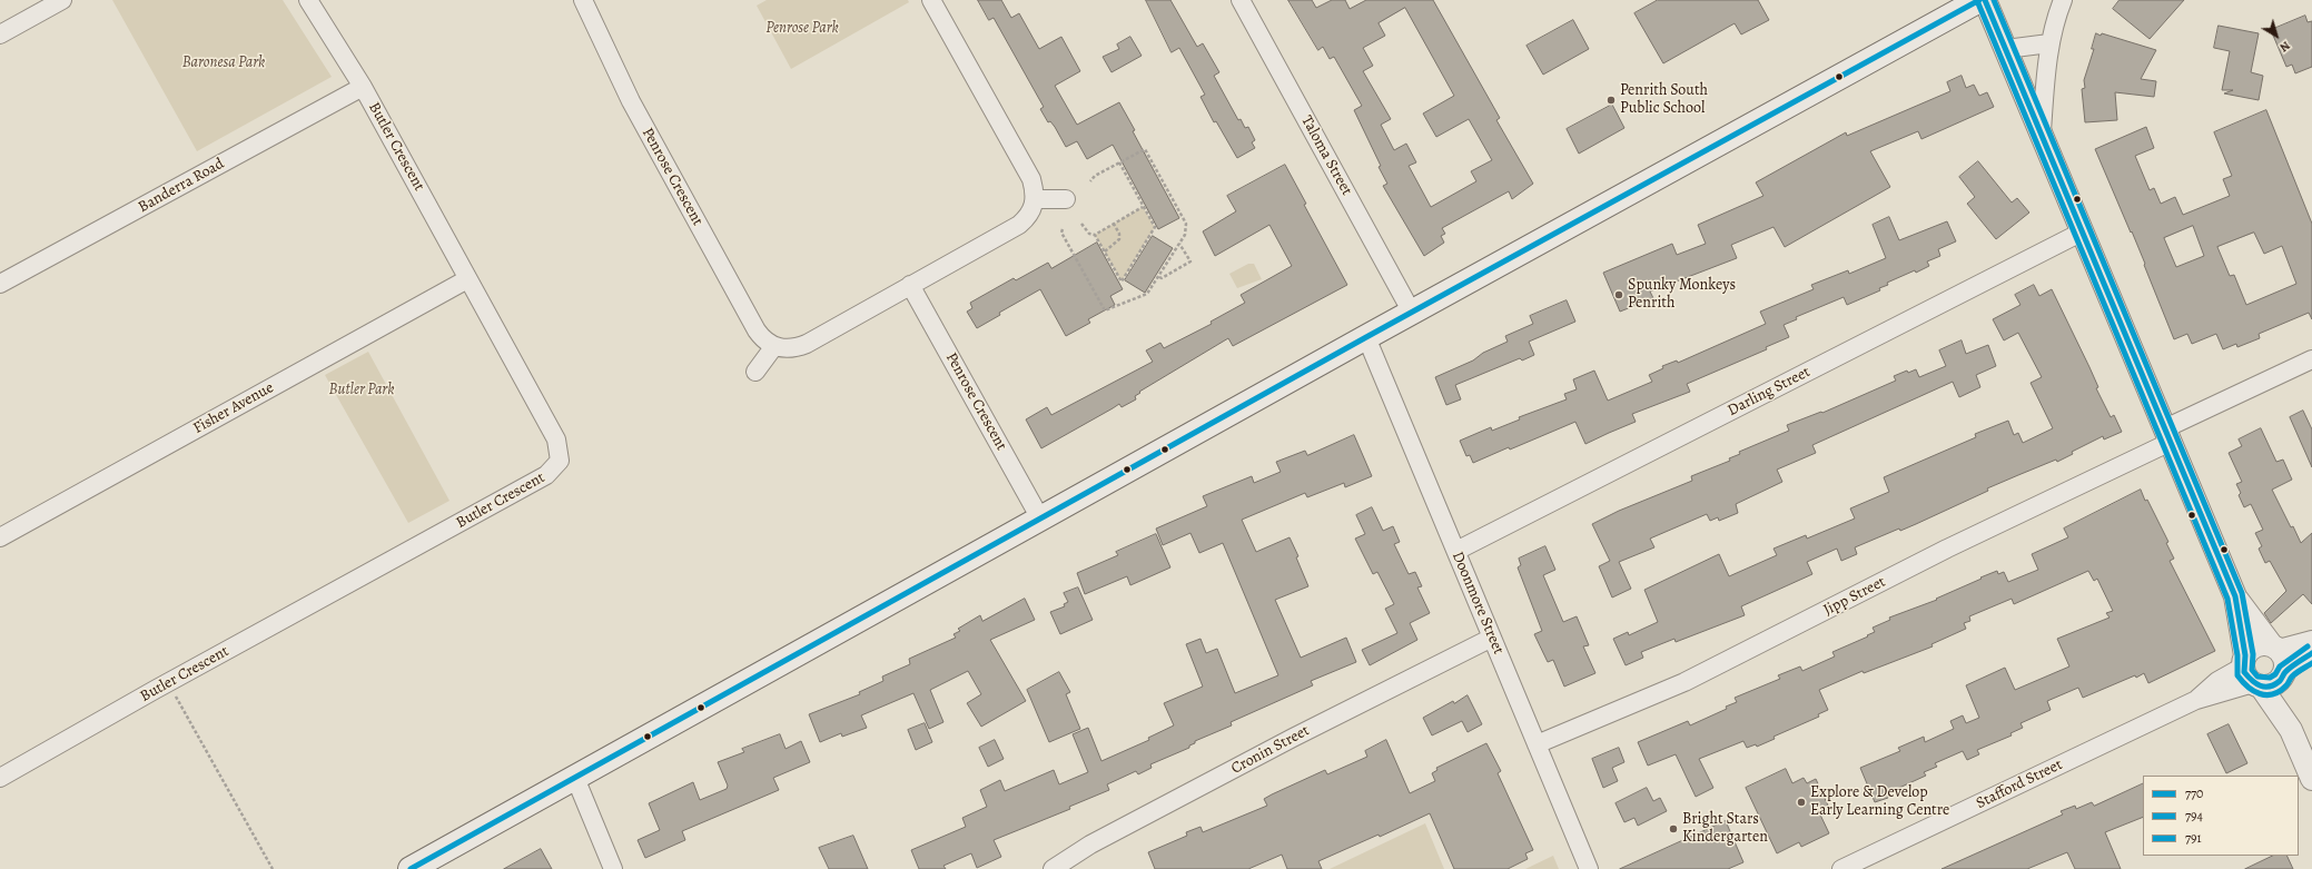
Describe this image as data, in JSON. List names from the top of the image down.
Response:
{
  "streets": {
    "street": [
      "Butler Crescent",
      "Taloma Street",
      "Penrose Crescent",
      "Banderra Road",
      "Darling Street",
      "Fisher Avenue",
      "Jipp Street",
      "Doonmore Street",
      "Cronin Street",
      "Stafford Street"
    ]
  },
  "crossings": [
    ["Butler Crescent", "Banderra Road"],
    ["Butler Crescent", "Fisher Avenue"],
    ["Darling Street", "Doonmore Street"],
    ["Jipp Street", "Doonmore Street"],
    ["Doonmore Street", "Cronin Street"]
  ],
  "parks": ["Penrose Park", "Baronesa Park", "Butler Park"],
  "places": [
    "Penrith South Public School",
    "Spunky Monkeys Penrith",
    "Explore & Develop Early Learning Centre",
    "Bright Stars Kindergarten"
  ],
  "lines": ["transit line 770", "transit line 791", "transit line 794"],
  "legend": ["770", "794", "791"],
  "north": "bottom right"
}
